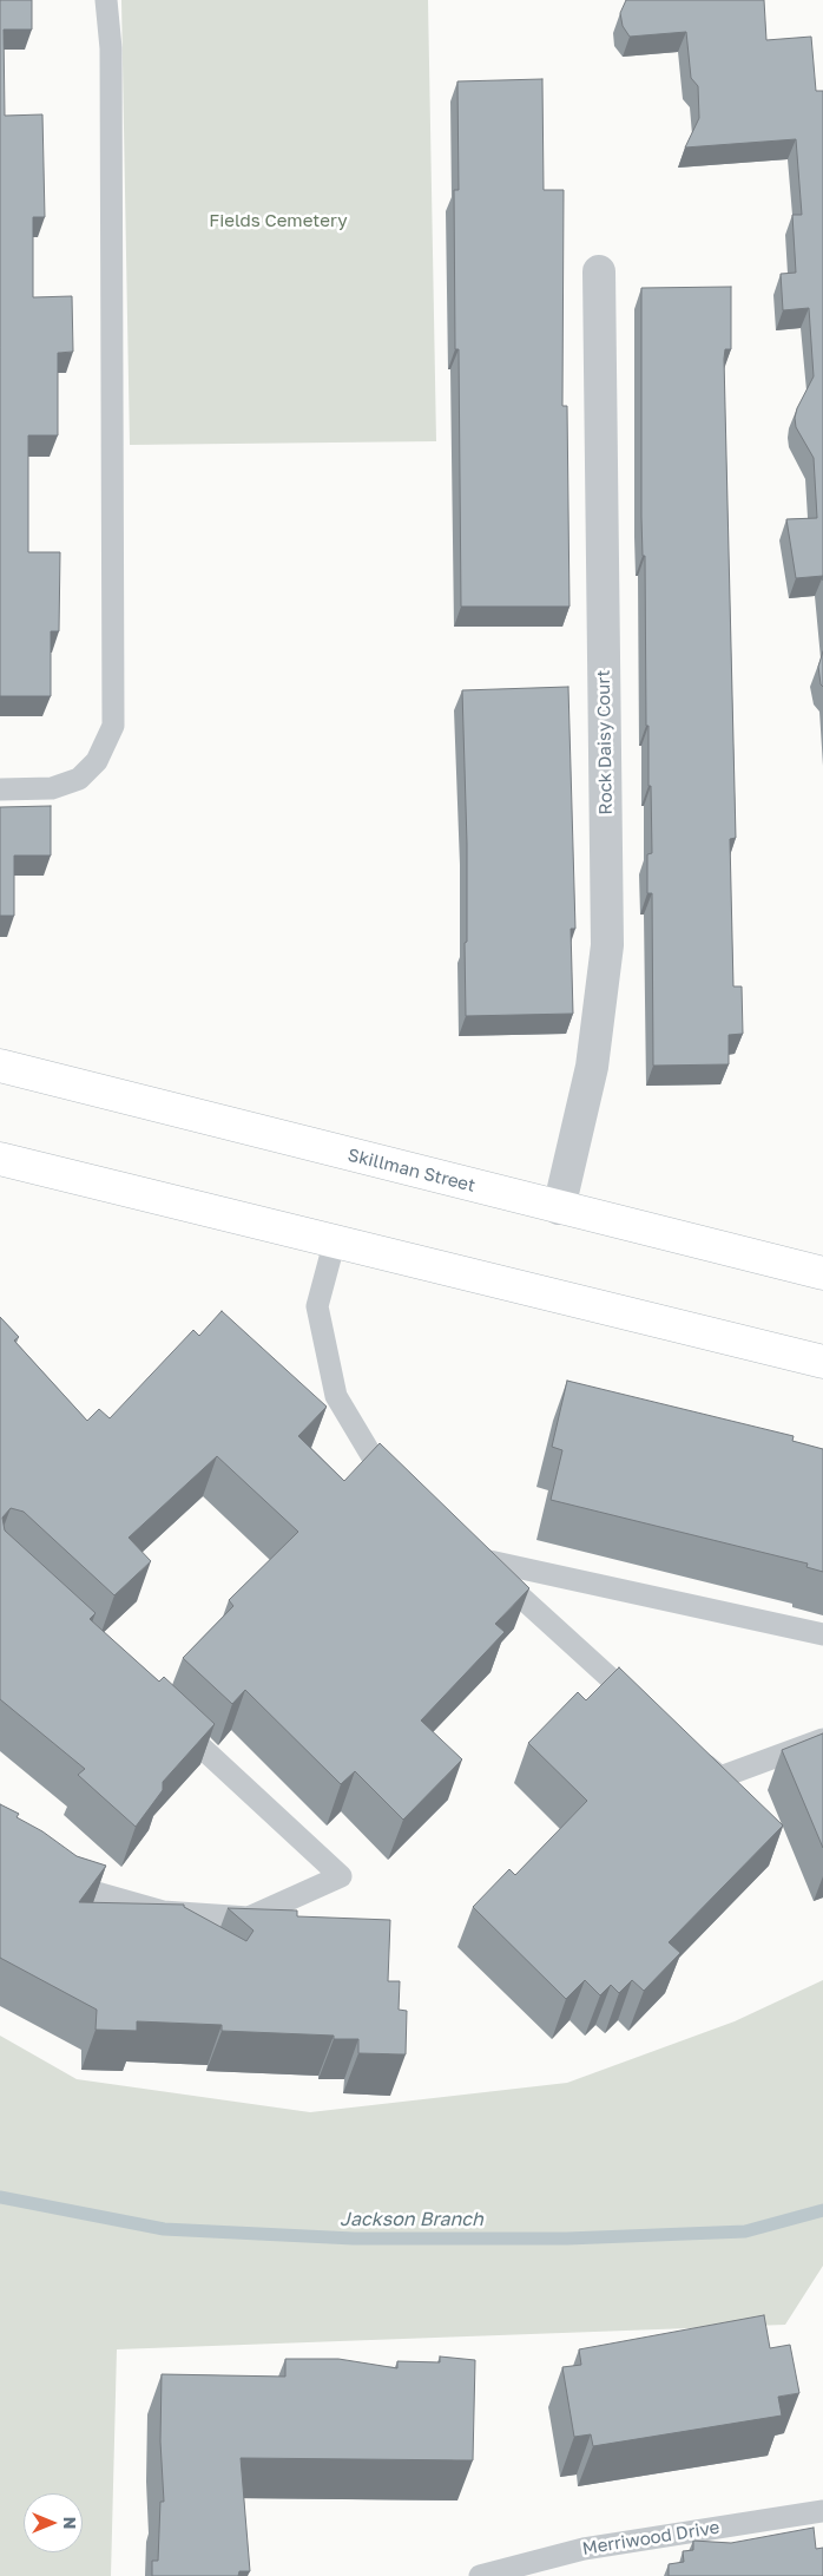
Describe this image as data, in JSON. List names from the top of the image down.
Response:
{
  "streets": {
    "main road": ["Skillman Street"],
    "street": ["Rock Daisy Court"],
    "lane": ["Merriwood Drive"]
  },
  "crossings": [
    ["Rock Daisy Court", "Skillman Street"]
  ],
  "water": ["Jackson Branch"],
  "parks": ["Fields Cemetery"],
  "north": "right"
}
